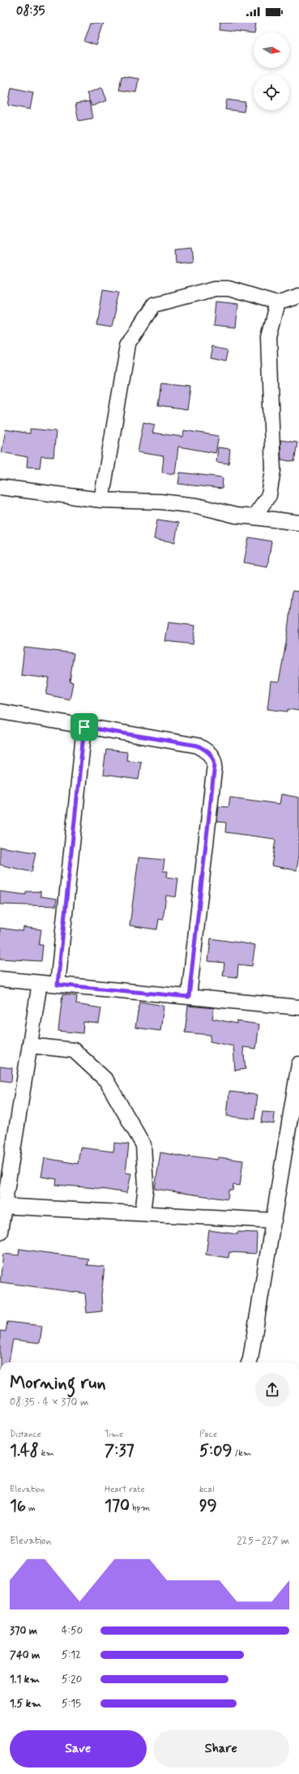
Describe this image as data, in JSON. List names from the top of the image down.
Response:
{
  "north": "right",
  "page": {
    "status": "08:35",
    "heading": ["Morning run", "08:35 · 4 × 370 m"],
    "stats": [
      ["Distance", "1.48 km"],
      ["Time", "7:37"],
      ["Pace", "5:09 /km"],
      ["Elevation", "16 m"],
      ["Heart rate", "170 bpm"],
      ["kcal", "99"]
    ],
    "chart": ["Elevation", "225–227 m"],
    "list": [
      {
        "name": "370 m",
        "note": "4:50"
      },
      {
        "name": "740 m",
        "note": "5:12"
      },
      {
        "name": "1.1 km",
        "note": "5:20"
      },
      {
        "name": "1.5 km",
        "note": "5:15"
      }
    ],
    "buttons": ["Save", "Share"]
  }
}
